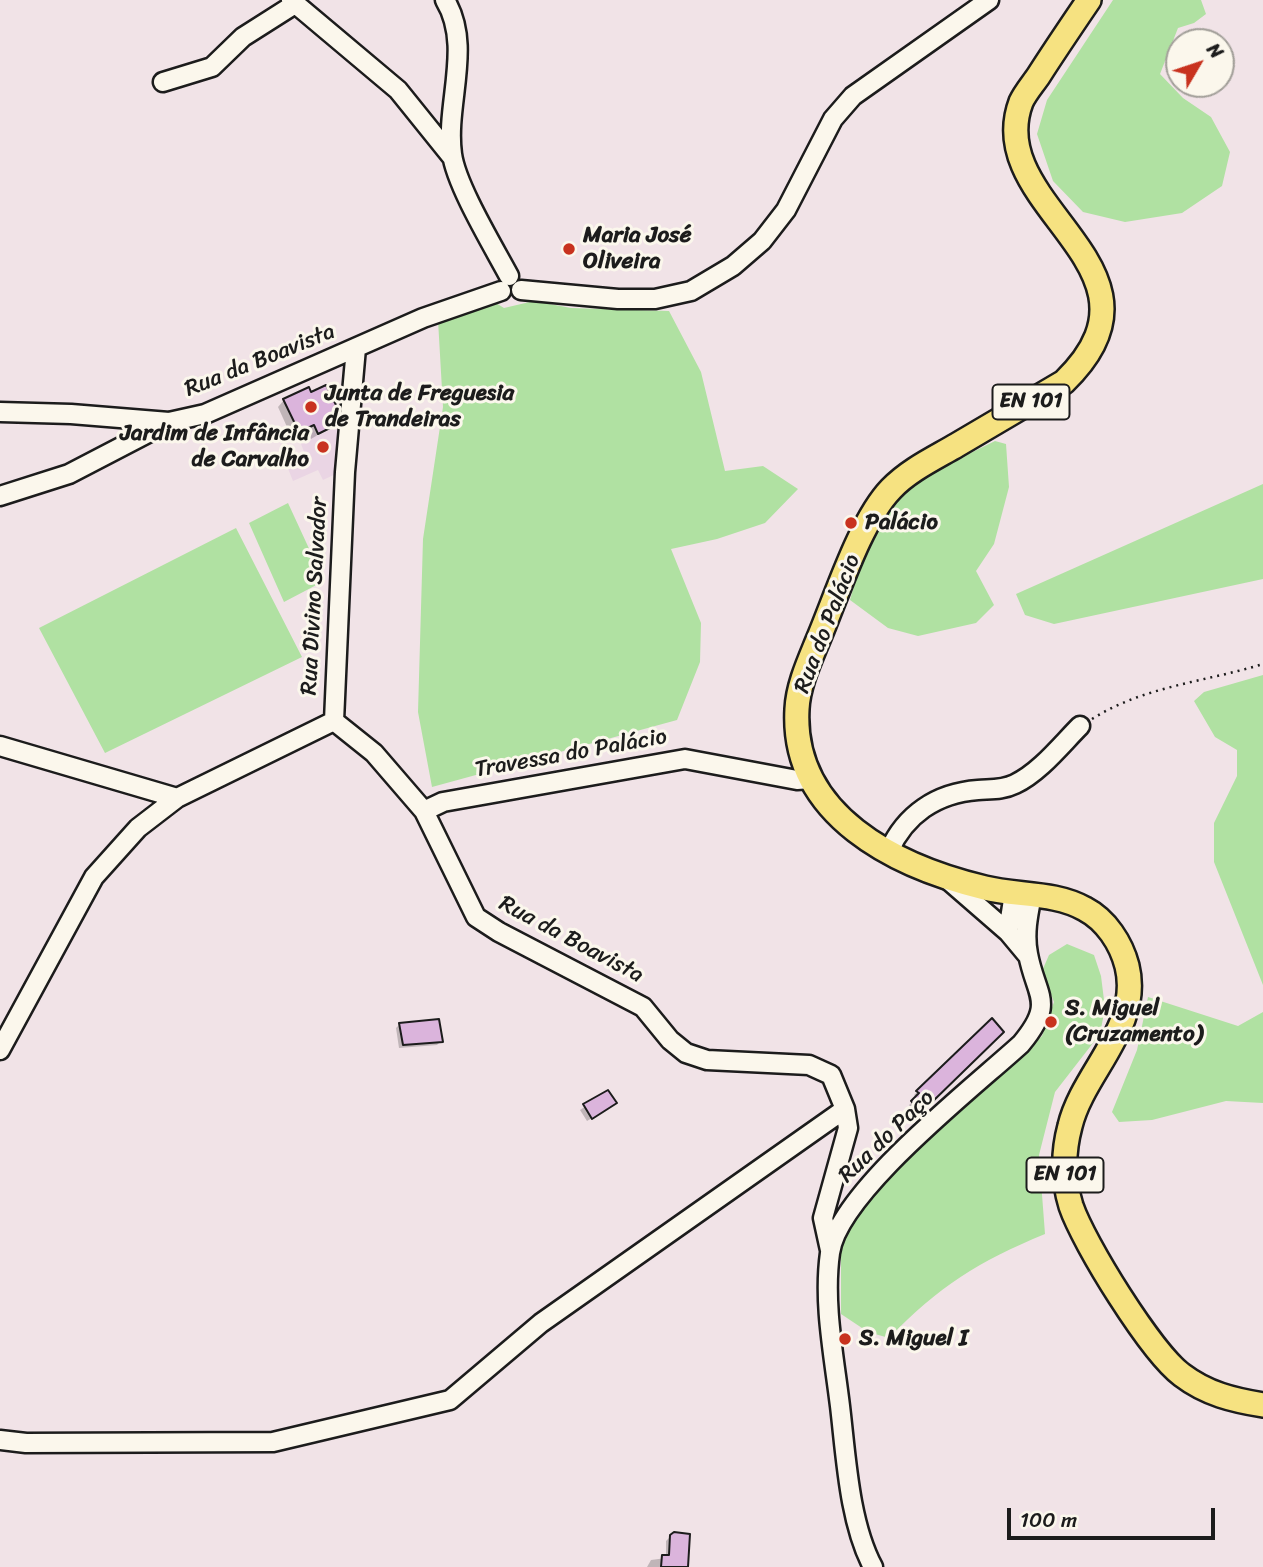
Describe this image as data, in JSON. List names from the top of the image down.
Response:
{
  "streets": {
    "main road": ["EN 101", "Rua do Palácio"],
    "street": [
      "Rua da Boavista",
      "Rua Divino Salvador",
      "Travessa do Palácio",
      "Rua do Paço"
    ]
  },
  "crossings": [
    ["Rua da Boavista", "Rua Divino Salvador"],
    ["Rua da Boavista", "Travessa do Palácio"],
    ["Rua da Boavista", "Rua do Paço"],
    ["EN 101", "Rua do Palácio"],
    ["EN 101", "Travessa do Palácio"],
    ["EN 101", "Rua do Paço"],
    ["Rua do Palácio", "Travessa do Palácio"]
  ],
  "places": [
    "Maria José Oliveira",
    "Junta de Freguesia de Trandeiras",
    "Jardim de Infância de Carvalho",
    "Palácio",
    "S. Miguel (Cruzamento)",
    "S. Miguel I"
  ],
  "scale_bar": "100 m",
  "north": "top right"
}
